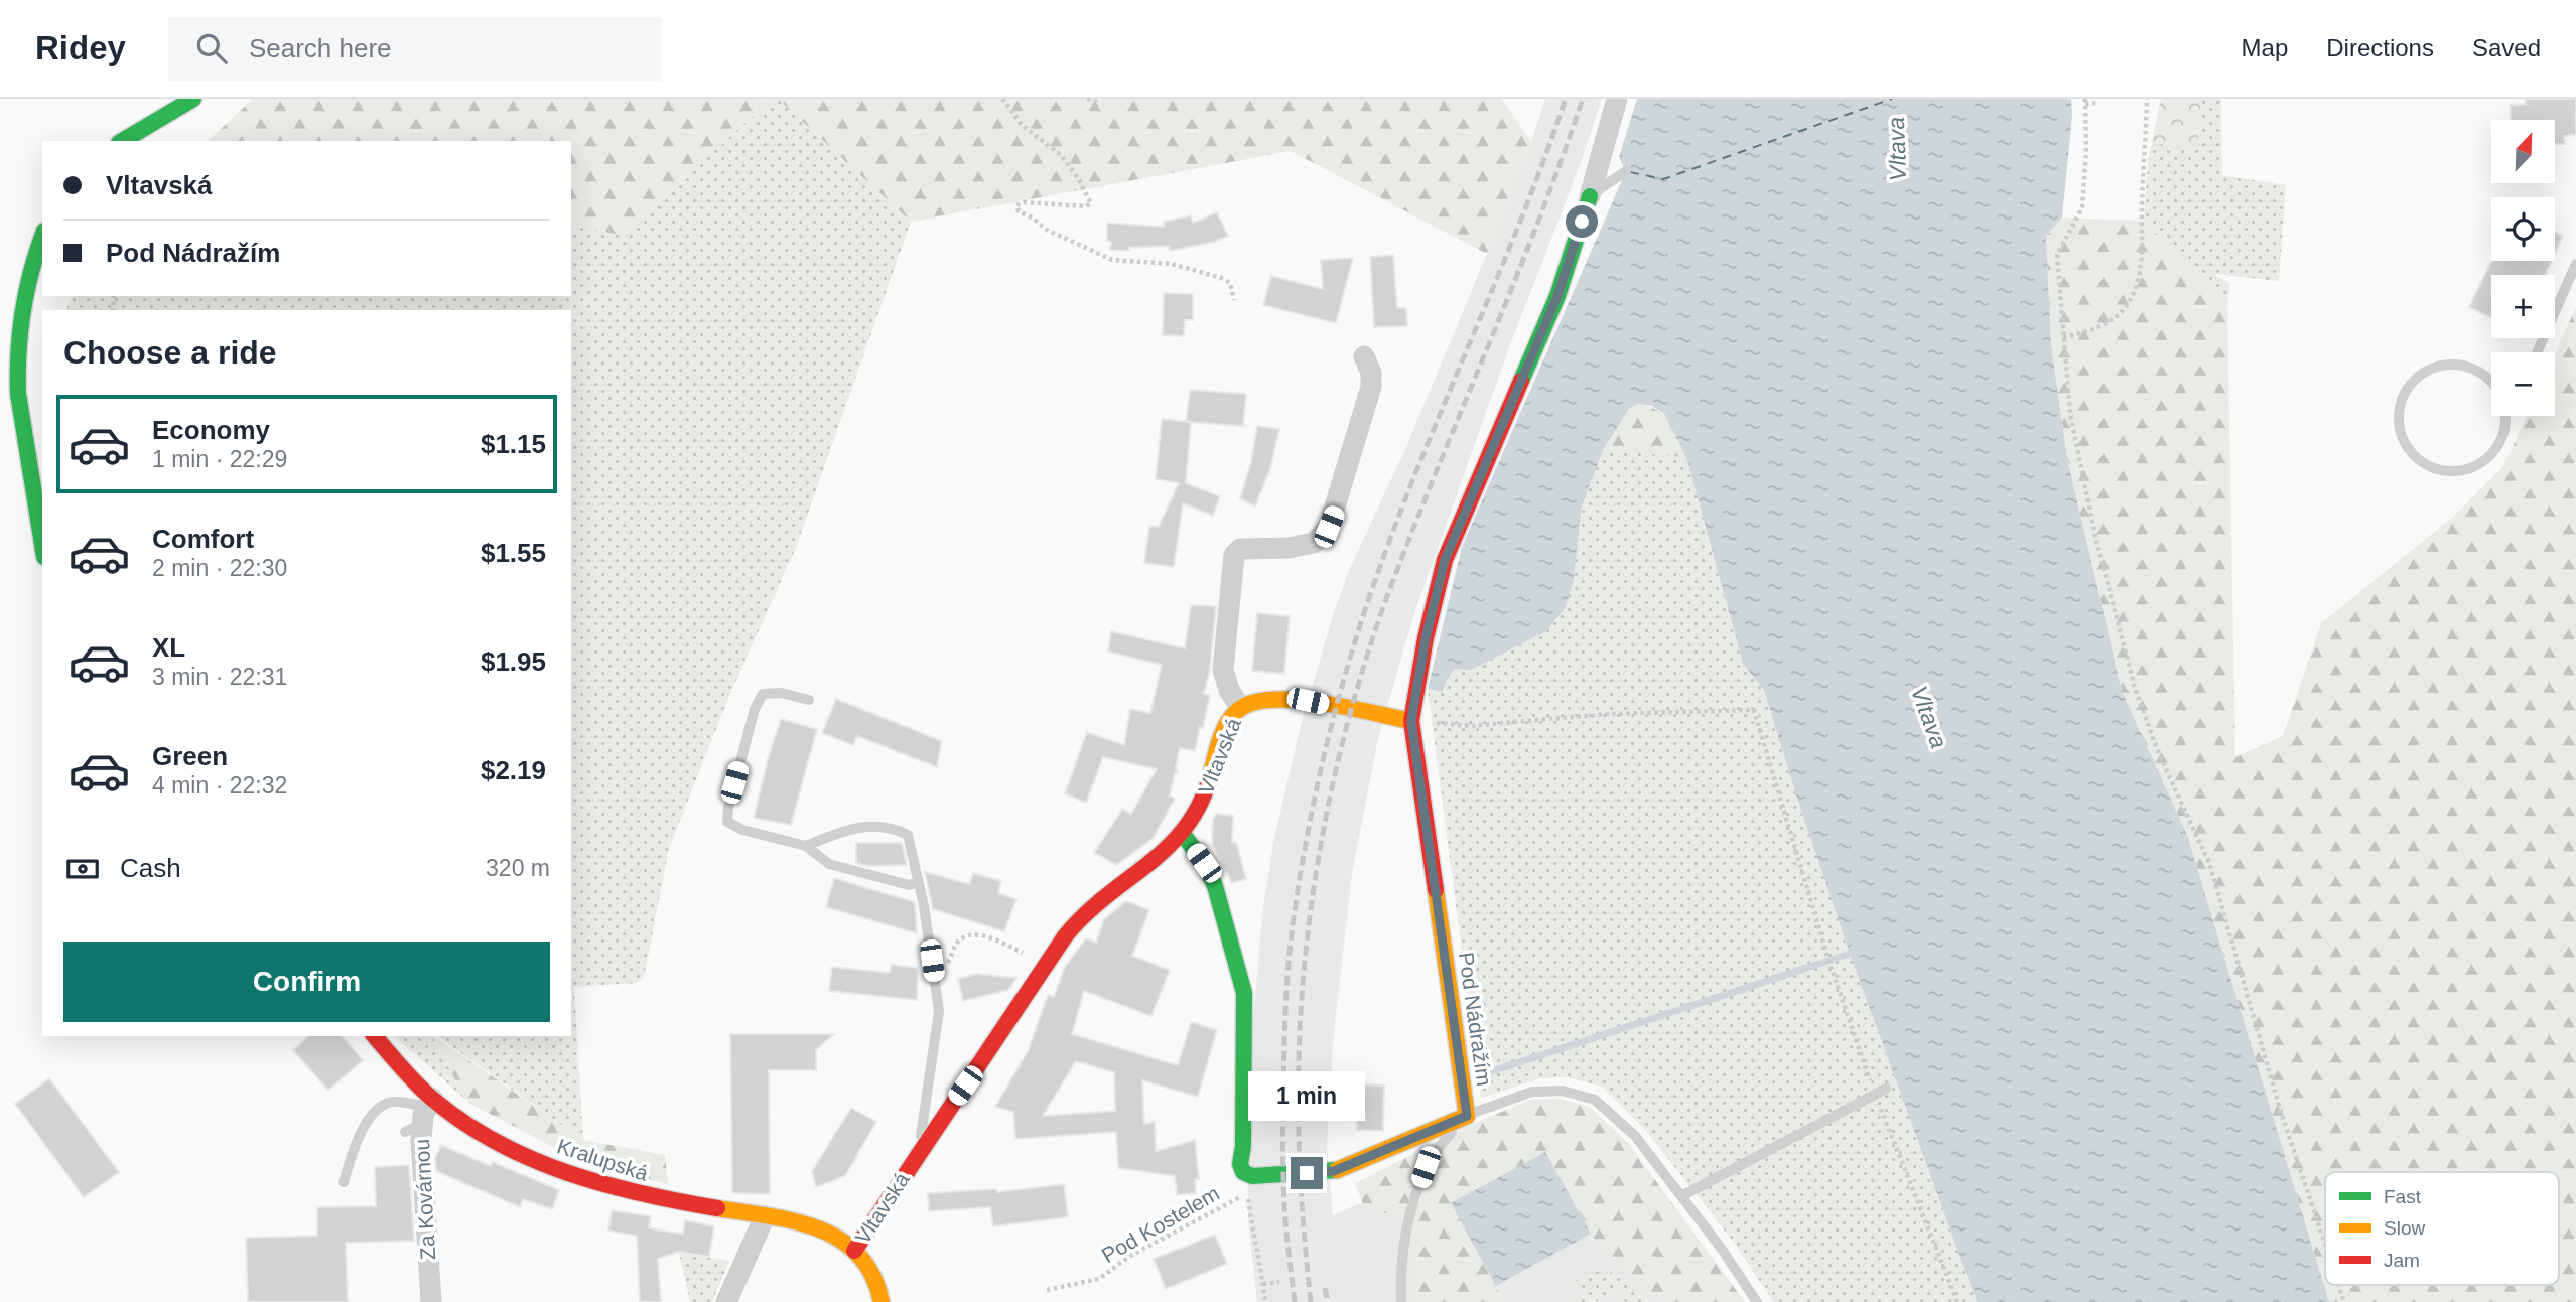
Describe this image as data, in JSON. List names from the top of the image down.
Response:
{
  "streets": {
    "street": [
      "Vltavská",
      "Pod Nádražím",
      "Kralupská",
      "Za Kovárnou"
    ],
    "path": ["Pod Kostelem"]
  },
  "crossings": [
    ["Vltavská", "Pod Nádražím"],
    ["Vltavská", "Kralupská"],
    ["Kralupská", "Za Kovárnou"]
  ],
  "water": ["Vltava"],
  "legend": ["Fast", "Slow", "Jam"],
  "north": "top right",
  "page": {
    "header": "Ridey",
    "search": "Search here",
    "nav": ["Map", "Directions", "Saved"],
    "map_buttons": ["+", "−"],
    "banner": ["Vltavská", "Pod Nádražím"],
    "heading": "Choose a ride",
    "list": [
      {
        "name": "Economy",
        "note": "1 min · 22:29",
        "value": "$1.15"
      },
      {
        "name": "Comfort",
        "note": "2 min · 22:30",
        "value": "$1.55"
      },
      {
        "name": "XL",
        "note": "3 min · 22:31",
        "value": "$1.95"
      },
      {
        "name": "Green",
        "note": "4 min · 22:32",
        "value": "$2.19"
      }
    ],
    "pay": ["Cash", "320 m"],
    "buttons": "Confirm",
    "bubble": "1 min"
  }
}
